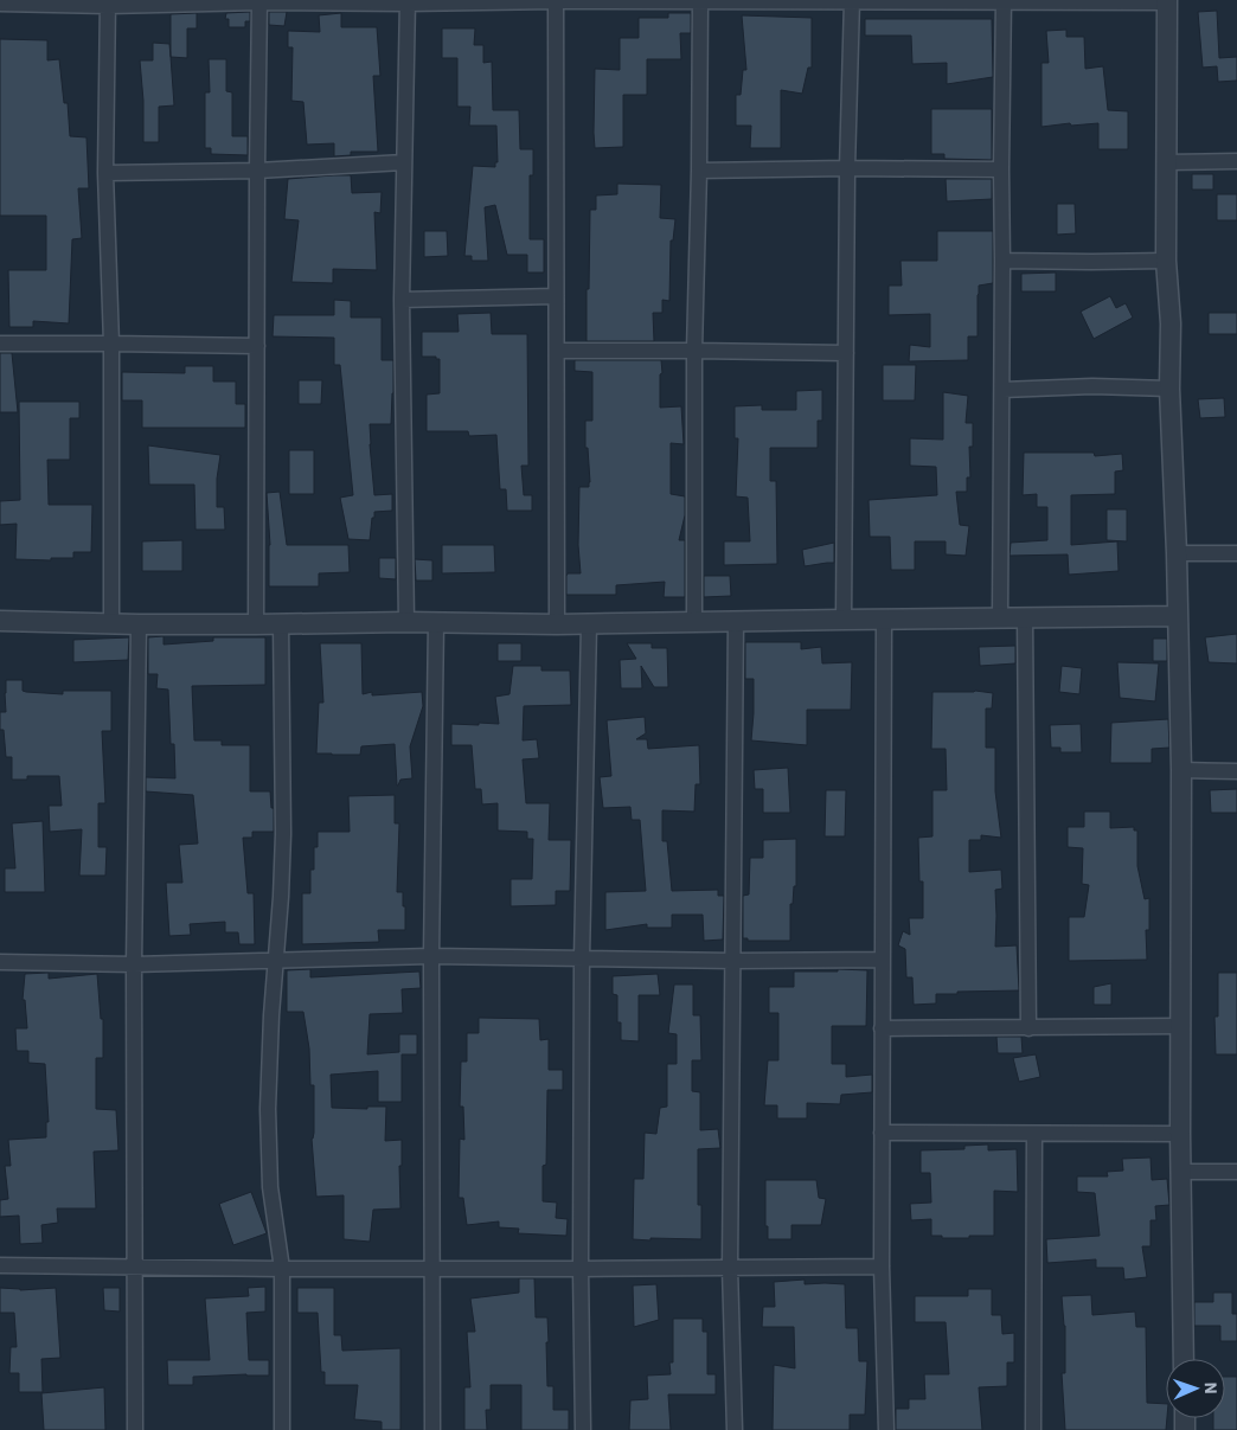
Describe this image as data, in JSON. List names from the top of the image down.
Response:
{
  "north": "right"
}
